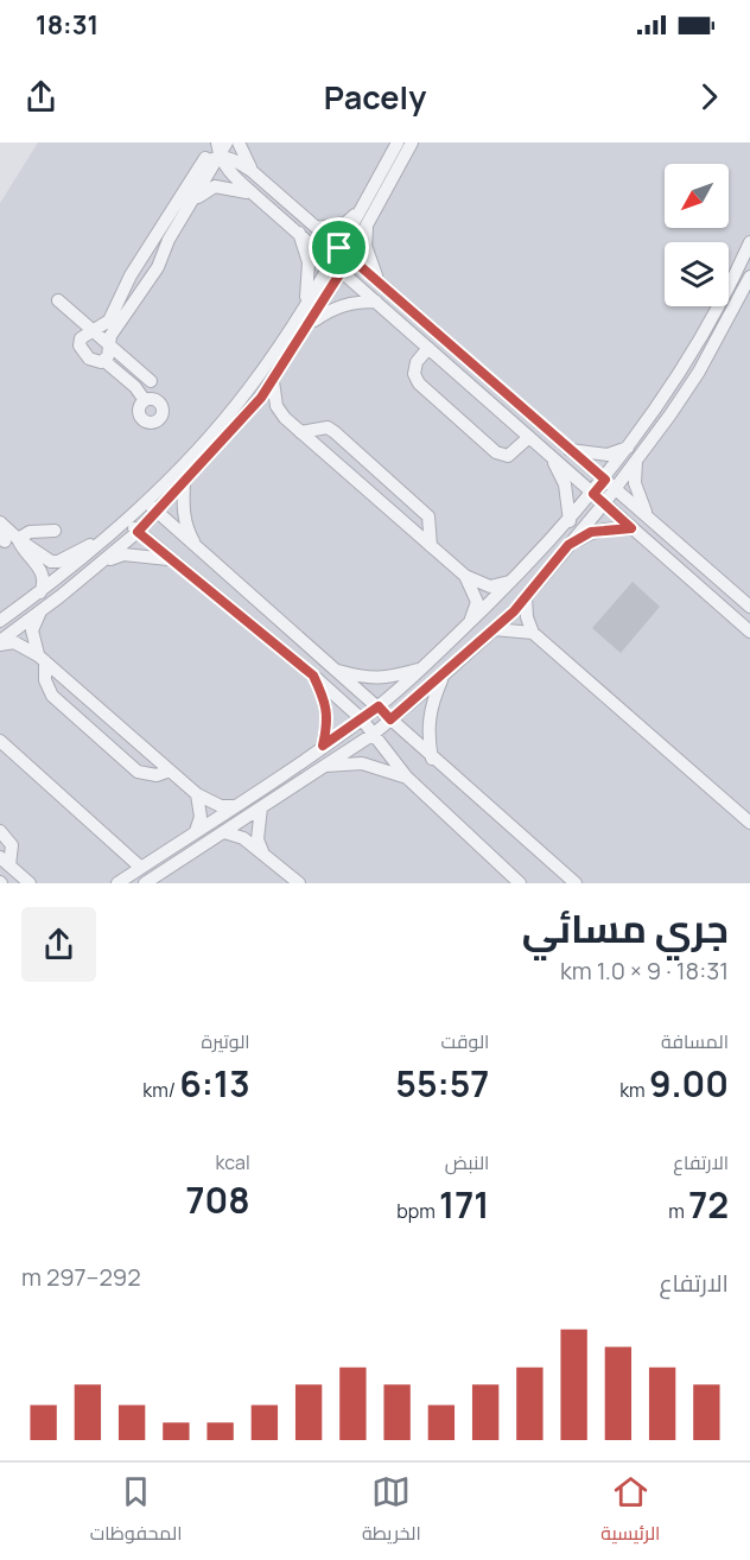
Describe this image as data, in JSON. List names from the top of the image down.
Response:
{
  "north": "bottom left",
  "page": {
    "status": "18:31",
    "header": "Pacely",
    "heading": ["جري مسائي", "18:31 · 9 × 1.0 km"],
    "stats": [
      ["المسافة", "9.00 km"],
      ["الوقت", "55:57"],
      ["الوتيرة", "6:13 /km"],
      ["الارتفاع", "72 m"],
      ["النبض", "171 bpm"],
      ["kcal", "708"]
    ],
    "chart": ["الارتفاع", "292–297 m"],
    "tabs": ["الرئيسية", "الخريطة", "المحفوظات"]
  }
}
